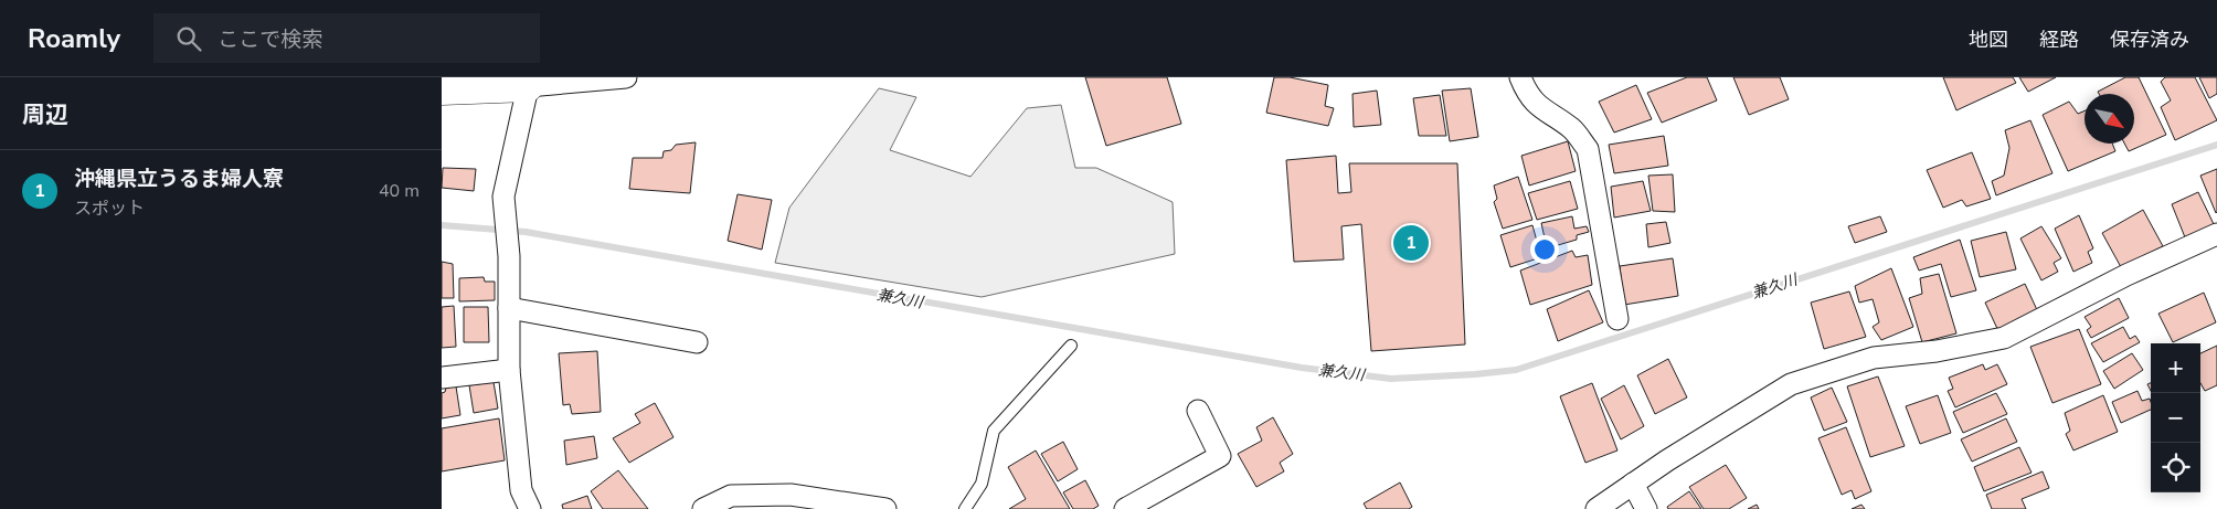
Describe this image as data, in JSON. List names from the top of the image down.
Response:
{
  "water": ["兼久川"],
  "north": "bottom right",
  "page": {
    "header": "Roamly",
    "search": "ここで検索",
    "nav": ["地図", "経路", "保存済み"],
    "heading": "周辺",
    "list": [
      {
        "mark": "1",
        "name": "沖縄県立うるま婦人寮",
        "note": "スポット",
        "value": "40 m"
      }
    ],
    "pins": "1",
    "map_buttons": ["+", "−"]
  }
}
